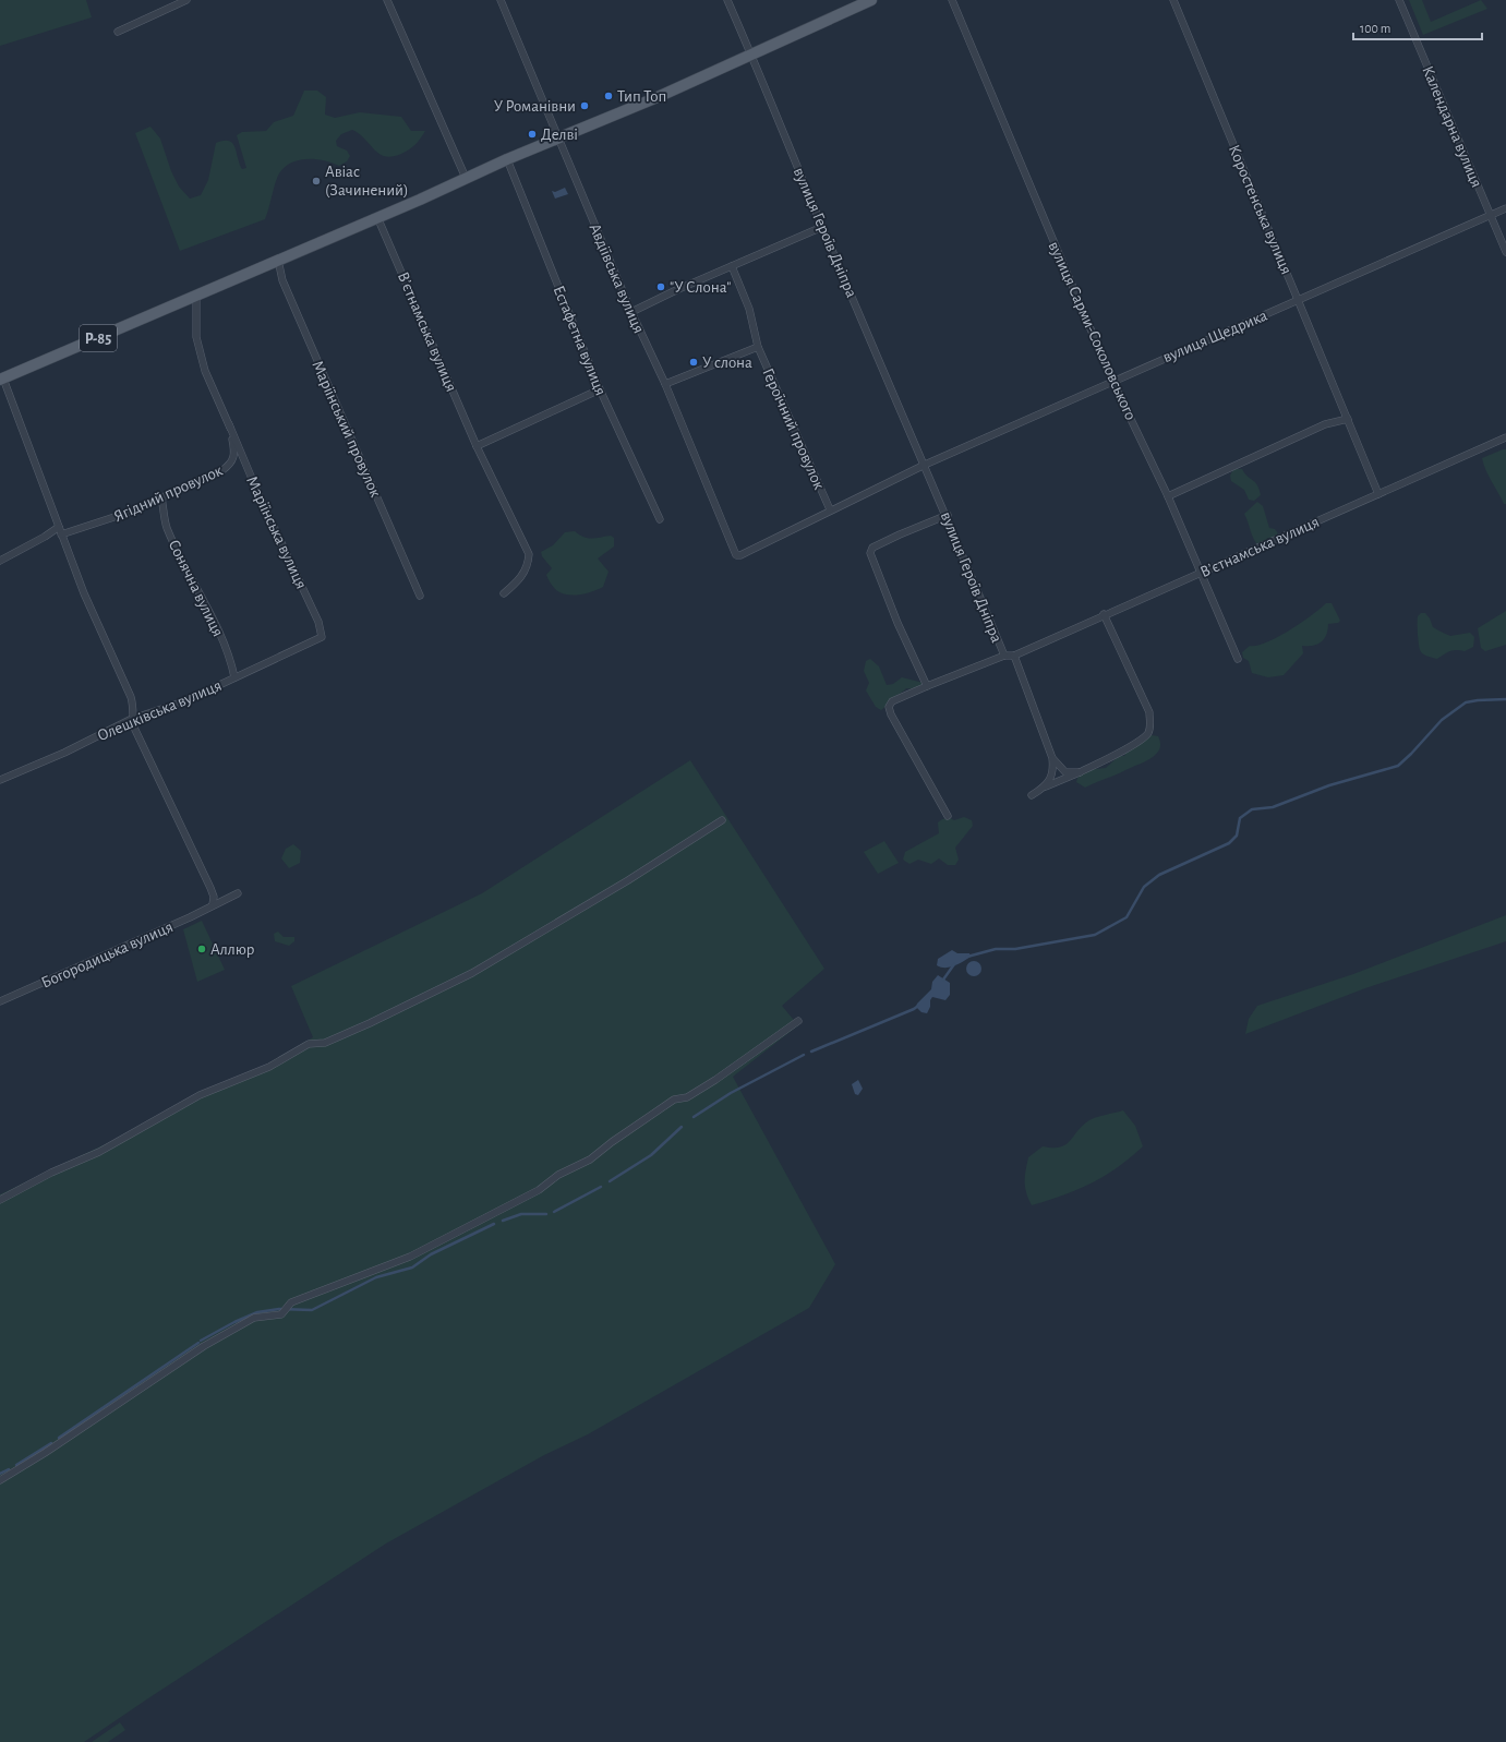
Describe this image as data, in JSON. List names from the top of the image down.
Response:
{
  "streets": {
    "main road": ["Р-85"],
    "street": [
      "Календарна вулиця",
      "Коростенська вулиця",
      "вулиця Героїв Дніпра",
      "Авдіївська вулиця",
      "вулиця Сарми-Соколовського",
      "Вʼєтнамська вулиця",
      "вулиця Щедрика",
      "Естафетна вулиця",
      "Маріїнський провулок",
      "Героїчний провулок",
      "Ягідний провулок",
      "Маріїнська вулиця",
      "Сонячна вулиця",
      "Олешківська вулиця",
      "Богородицька вулиця"
    ]
  },
  "crossings": [
    ["Календарна вулиця", "вулиця Щедрика"],
    ["Коростенська вулиця", "Вʼєтнамська вулиця"],
    ["Коростенська вулиця", "вулиця Щедрика"],
    ["вулиця Героїв Дніпра", "Вʼєтнамська вулиця"],
    ["вулиця Героїв Дніпра", "вулиця Щедрика"],
    ["вулиця Героїв Дніпра", "Р-85"],
    ["Авдіївська вулиця", "Р-85"],
    ["Авдіївська вулиця", "Героїчний провулок"],
    ["вулиця Сарми-Соколовського", "Вʼєтнамська вулиця"],
    ["вулиця Сарми-Соколовського", "вулиця Щедрика"],
    ["Вʼєтнамська вулиця", "Р-85"],
    ["Р-85", "Естафетна вулиця"],
    ["Р-85", "Маріїнський провулок"],
    ["Р-85", "Ягідний провулок"],
    ["Ягідний провулок", "Маріїнська вулиця"],
    ["Ягідний провулок", "Сонячна вулиця"],
    ["Маріїнська вулиця", "Олешківська вулиця"],
    ["Сонячна вулиця", "Олешківська вулиця"]
  ],
  "places": [
    "Тип Топ",
    "У Романівни",
    "Делві",
    "Авіас (Зачинений)",
    "\"У Слона\"",
    "У слона",
    "Аллюр"
  ],
  "scale_bar": "100 m"
}
